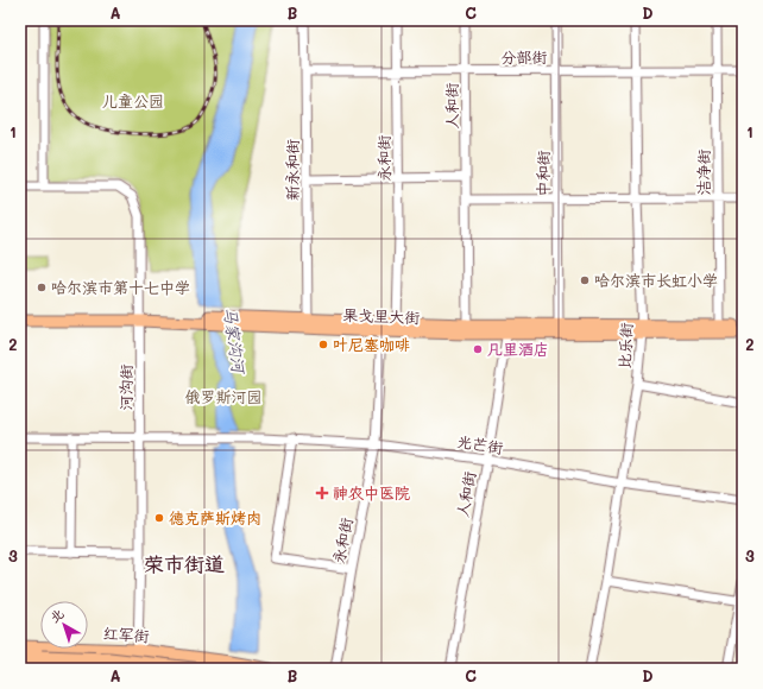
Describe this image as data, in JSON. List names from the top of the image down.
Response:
{
  "streets": {
    "main road": ["果戈里大街", "红军街"],
    "street": [
      "分部街",
      "人和街",
      "永和街",
      "新永和街",
      "洁净街",
      "中和街",
      "比乐街",
      "河沟街",
      "光芒街"
    ]
  },
  "crossings": [
    ["分部街", "人和街"],
    ["分部街", "永和街"],
    ["分部街", "新永和街"],
    ["分部街", "洁净街"],
    ["分部街", "中和街"],
    ["分部街", "比乐街"],
    ["人和街", "果戈里大街"],
    ["人和街", "光芒街"],
    ["永和街", "果戈里大街"],
    ["永和街", "光芒街"],
    ["新永和街", "果戈里大街"],
    ["洁净街", "果戈里大街"],
    ["中和街", "果戈里大街"],
    ["果戈里大街", "比乐街"],
    ["果戈里大街", "河沟街"],
    ["比乐街", "光芒街"],
    ["河沟街", "光芒街"],
    ["河沟街", "红军街"]
  ],
  "districts": ["荣市街道"],
  "water": ["马家沟河"],
  "parks": ["儿童公园", "俄罗斯河园"],
  "places": {
    "other": [
      "哈尔滨市长虹小学",
      "哈尔滨市第十七中学",
      "叶尼塞咖啡",
      "凡里酒店",
      "德克萨斯烤肉"
    ],
    "health": ["神农中医院"]
  },
  "north": "top left",
  "grid": {
    "columns": [
      "A",
      "B",
      "C",
      "D"
    ],
    "rows": ["1", "2", "3"]
  }
}
